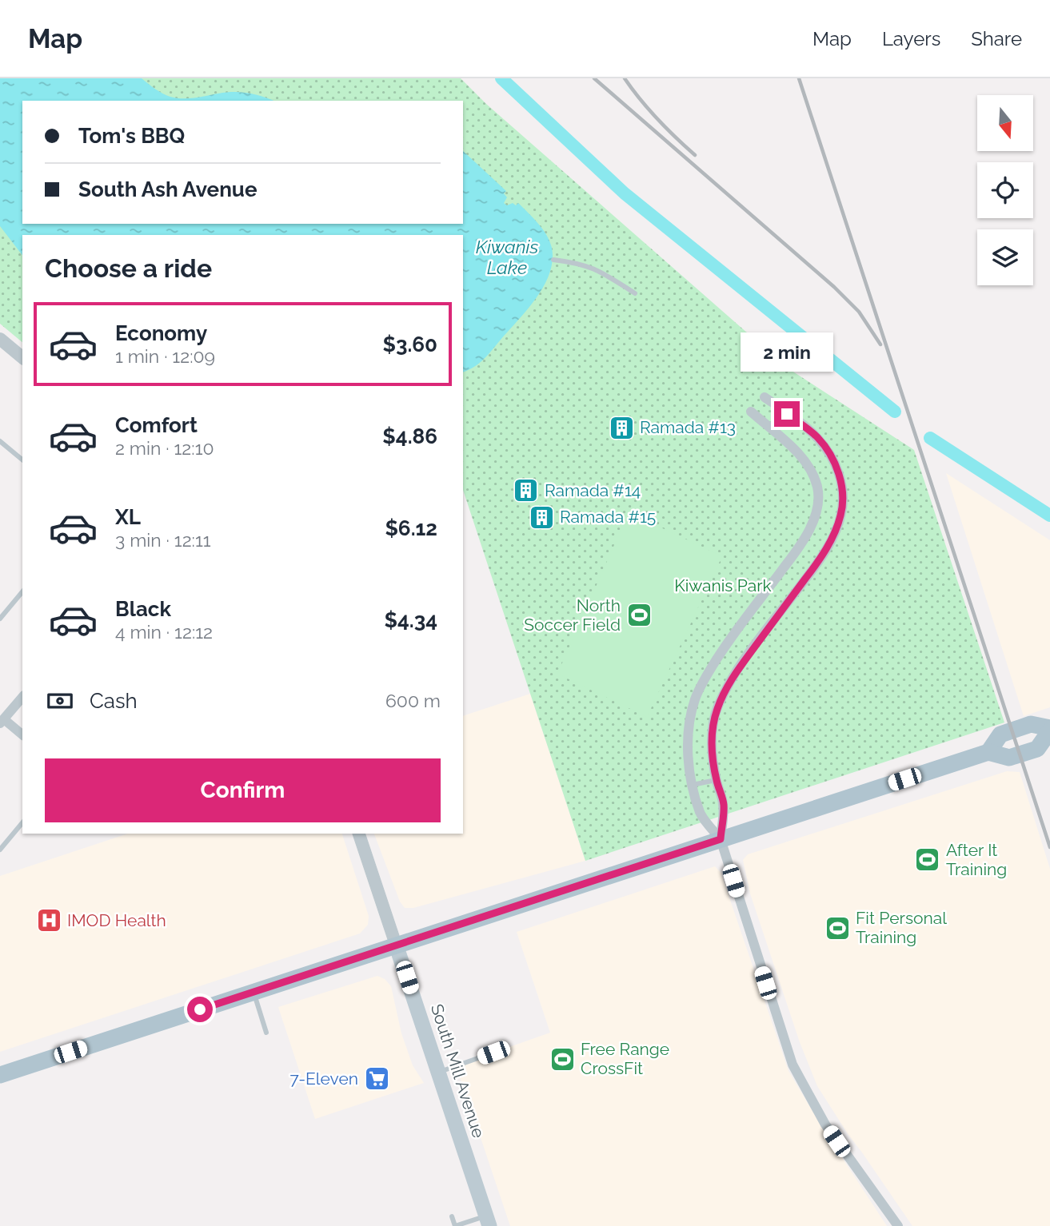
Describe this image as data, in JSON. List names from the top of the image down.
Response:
{
  "streets": {
    "main road": ["South Mill Avenue"]
  },
  "water": ["Kiwanis Lake"],
  "parks": ["Kiwanis Park"],
  "places": {
    "building": ["Ramada #13", "Ramada #14", "Ramada #15"],
    "sports": [
      "North Soccer Field",
      "After It Training",
      "Fit Personal Training",
      "Free Range CrossFit"
    ],
    "hospital": ["IMOD Health"],
    "supermarket": ["7-Eleven"]
  },
  "north": "bottom",
  "page": {
    "header": "Map",
    "nav": ["Map", "Layers", "Share"],
    "banner": ["Tom's BBQ", "South Ash Avenue"],
    "heading": "Choose a ride",
    "list": [
      {
        "name": "Economy",
        "note": "1 min · 12:09",
        "value": "$3.60"
      },
      {
        "name": "Comfort",
        "note": "2 min · 12:10",
        "value": "$4.86"
      },
      {
        "name": "XL",
        "note": "3 min · 12:11",
        "value": "$6.12"
      },
      {
        "name": "Black",
        "note": "4 min · 12:12",
        "value": "$4.34"
      }
    ],
    "bubble": "2 min",
    "pay": ["Cash", "600 m"],
    "buttons": "Confirm"
  }
}
